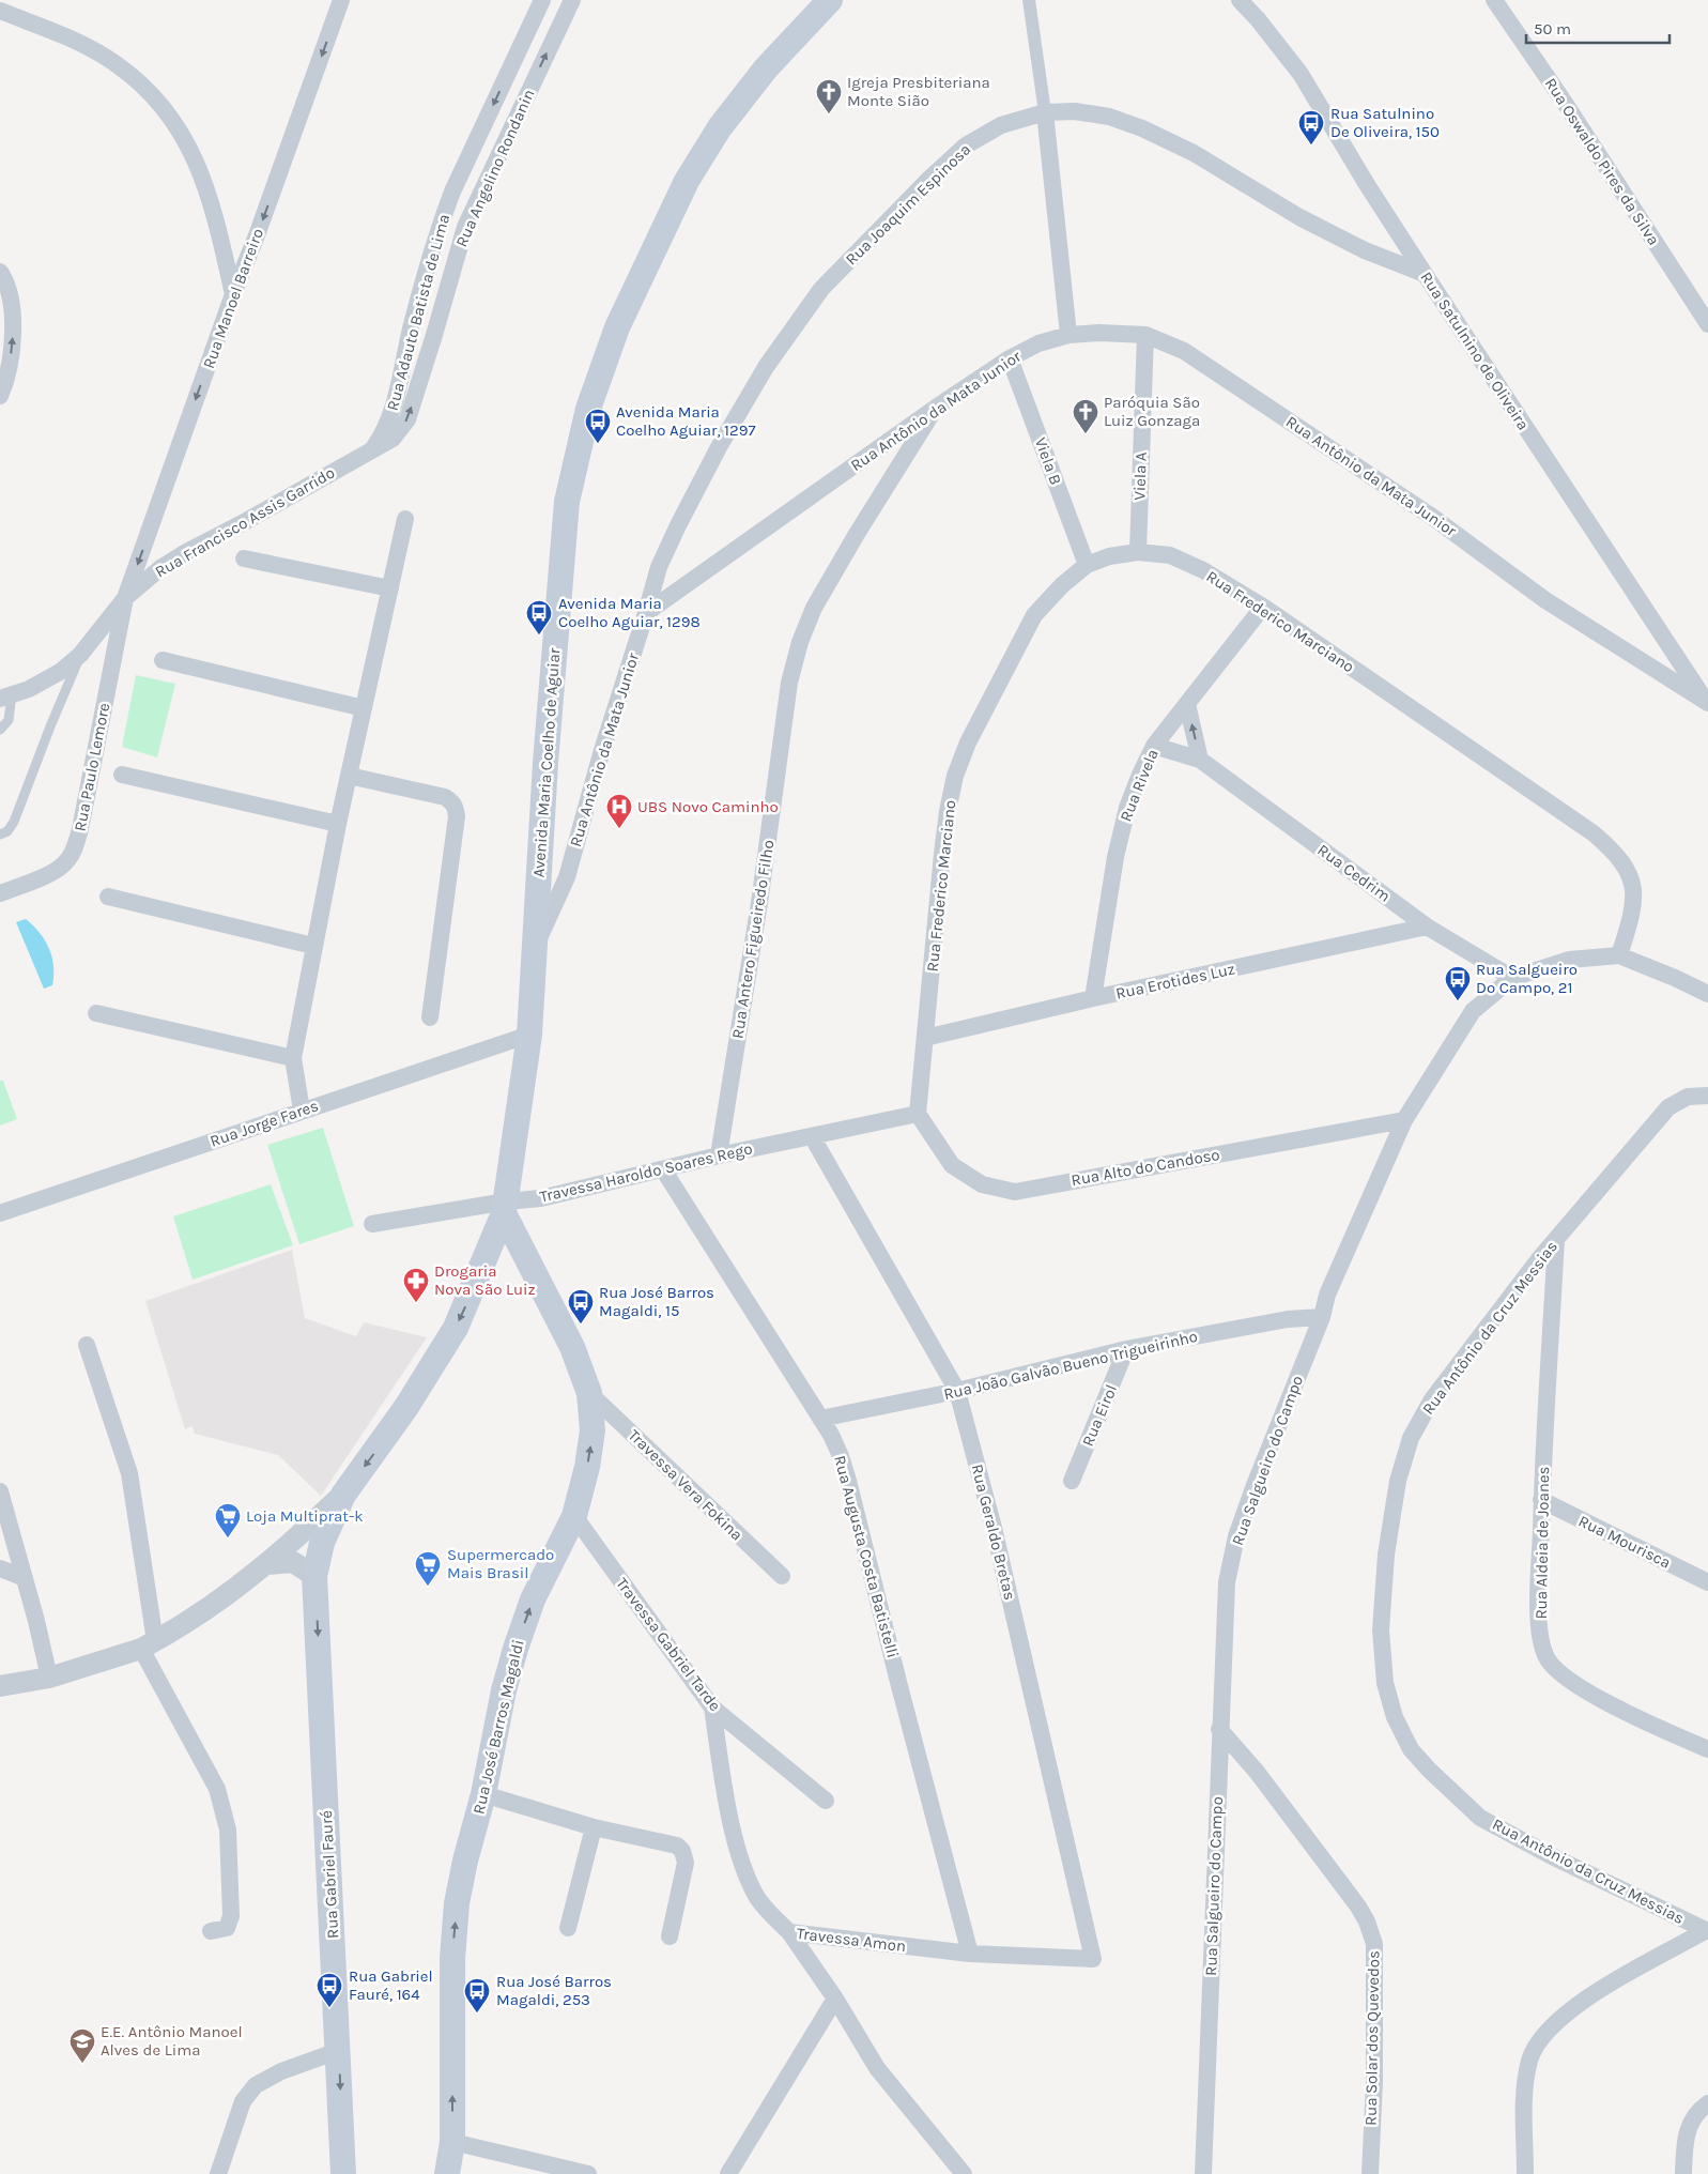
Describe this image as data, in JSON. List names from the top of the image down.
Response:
{
  "streets": {
    "main road": ["Avenida Maria Coelho de Aguiar", "Rua José Barros Magaldi", "Rua Gabriel Fauré"],
    "street": [
      "Rua Oswaldo Pires da Silva",
      "Rua Angelino Rondanin",
      "Rua Joaquim Espinosa",
      "Rua Manoel Barreiro",
      "Rua Adauto Batista de Lima",
      "Rua Satulnino de Oliveira",
      "Rua Antônio da Mata Junior",
      "Viela B",
      "Viela A",
      "Rua Francisco Assis Garrido",
      "Rua Frederico Marciano",
      "Rua Paulo Lemore",
      "Rua Rivela",
      "Rua Cedrim",
      "Rua Antero Figueiredo Filho",
      "Rua Erotides Luz",
      "Rua Jorge Fares",
      "Rua Alto do Candoso",
      "Travessa Haroldo Soares Rego",
      "Rua Antônio da Cruz Messias",
      "Rua João Galvão Bueno Trigueirinho",
      "Rua Eirol",
      "Rua Salgueiro do Campo",
      "Travessa Vera Fokina",
      "Rua Geraldo Bretas",
      "Rua Mourisca",
      "Rua Aldeia de Joanes",
      "Rua Augusta Costa Batistelli",
      "Travessa Gabriel Tarde",
      "Travessa Amon",
      "Rua Solar dos Quevedos"
    ]
  },
  "crossings": [
    ["Rua Angelino Rondanin", "Rua Adauto Batista de Lima"],
    ["Rua Angelino Rondanin", "Rua Francisco Assis Garrido"],
    ["Rua Joaquim Espinosa", "Rua Satulnino de Oliveira"],
    ["Rua Joaquim Espinosa", "Rua Antônio da Mata Junior"],
    ["Rua Manoel Barreiro", "Rua Francisco Assis Garrido"],
    ["Rua Manoel Barreiro", "Rua Paulo Lemore"],
    ["Rua Adauto Batista de Lima", "Rua Francisco Assis Garrido"],
    ["Rua Satulnino de Oliveira", "Rua Antônio da Mata Junior"],
    ["Rua Antônio da Mata Junior", "Viela B"],
    ["Rua Antônio da Mata Junior", "Viela A"],
    ["Rua Antônio da Mata Junior", "Avenida Maria Coelho de Aguiar"],
    ["Rua Antônio da Mata Junior", "Rua Antero Figueiredo Filho"],
    ["Viela B", "Rua Frederico Marciano"],
    ["Viela A", "Rua Frederico Marciano"],
    ["Rua Francisco Assis Garrido", "Rua Paulo Lemore"],
    ["Rua Frederico Marciano", "Rua Rivela"],
    ["Rua Frederico Marciano", "Rua Erotides Luz"],
    ["Rua Frederico Marciano", "Rua Alto do Candoso"],
    ["Rua Frederico Marciano", "Travessa Haroldo Soares Rego"],
    ["Rua Frederico Marciano", "Rua Salgueiro do Campo"],
    ["Avenida Maria Coelho de Aguiar", "Rua Jorge Fares"],
    ["Avenida Maria Coelho de Aguiar", "Travessa Haroldo Soares Rego"],
    ["Avenida Maria Coelho de Aguiar", "Rua José Barros Magaldi"],
    ["Avenida Maria Coelho de Aguiar", "Rua Gabriel Fauré"],
    ["Rua Rivela", "Rua Cedrim"],
    ["Rua Rivela", "Rua Erotides Luz"],
    ["Rua Cedrim", "Rua Erotides Luz"],
    ["Rua Cedrim", "Rua Salgueiro do Campo"],
    ["Rua Antero Figueiredo Filho", "Travessa Haroldo Soares Rego"],
    ["Rua Alto do Candoso", "Travessa Haroldo Soares Rego"],
    ["Rua Alto do Candoso", "Rua Salgueiro do Campo"],
    ["Travessa Haroldo Soares Rego", "Rua Geraldo Bretas"],
    ["Travessa Haroldo Soares Rego", "Rua Augusta Costa Batistelli"],
    ["Travessa Haroldo Soares Rego", "Rua José Barros Magaldi"],
    ["Rua Antônio da Cruz Messias", "Rua Aldeia de Joanes"],
    ["Rua João Galvão Bueno Trigueirinho", "Rua Eirol"],
    ["Rua João Galvão Bueno Trigueirinho", "Rua Salgueiro do Campo"],
    ["Rua João Galvão Bueno Trigueirinho", "Rua Geraldo Bretas"],
    ["Rua João Galvão Bueno Trigueirinho", "Rua Augusta Costa Batistelli"],
    ["Rua Salgueiro do Campo", "Rua Solar dos Quevedos"],
    ["Travessa Vera Fokina", "Rua José Barros Magaldi"],
    ["Rua Geraldo Bretas", "Travessa Amon"],
    ["Rua Mourisca", "Rua Aldeia de Joanes"],
    ["Rua Augusta Costa Batistelli", "Travessa Amon"],
    ["Travessa Gabriel Tarde", "Rua José Barros Magaldi"],
    ["Travessa Gabriel Tarde", "Travessa Amon"]
  ],
  "one_way": [
    "Rua Angelino Rondanin",
    "Rua Manoel Barreiro",
    "Rua Adauto Batista de Lima",
    "Rua José Barros Magaldi",
    "Rua Gabriel Fauré"
  ],
  "places": {
    "church": ["Igreja Presbiteriana Monte Sião", "Paróquia São Luiz Gonzaga"],
    "bus stop": [
      "Rua Satulnino De Oliveira, 150",
      "Avenida Maria Coelho Aguiar, 1297",
      "Avenida Maria Coelho Aguiar, 1298",
      "Rua Salgueiro Do Campo, 21",
      "Rua José Barros Magaldi, 15",
      "Rua Gabriel Fauré, 164",
      "Rua José Barros Magaldi, 253"
    ],
    "hospital": ["UBS Novo Caminho"],
    "pharmacy": ["Drogaria Nova São Luiz"],
    "supermarket": ["Loja Multiprat-k", "Supermercado Mais Brasil"],
    "school or university": ["E.E. Antônio Manoel Alves de Lima"]
  },
  "scale_bar": "50 m"
}
